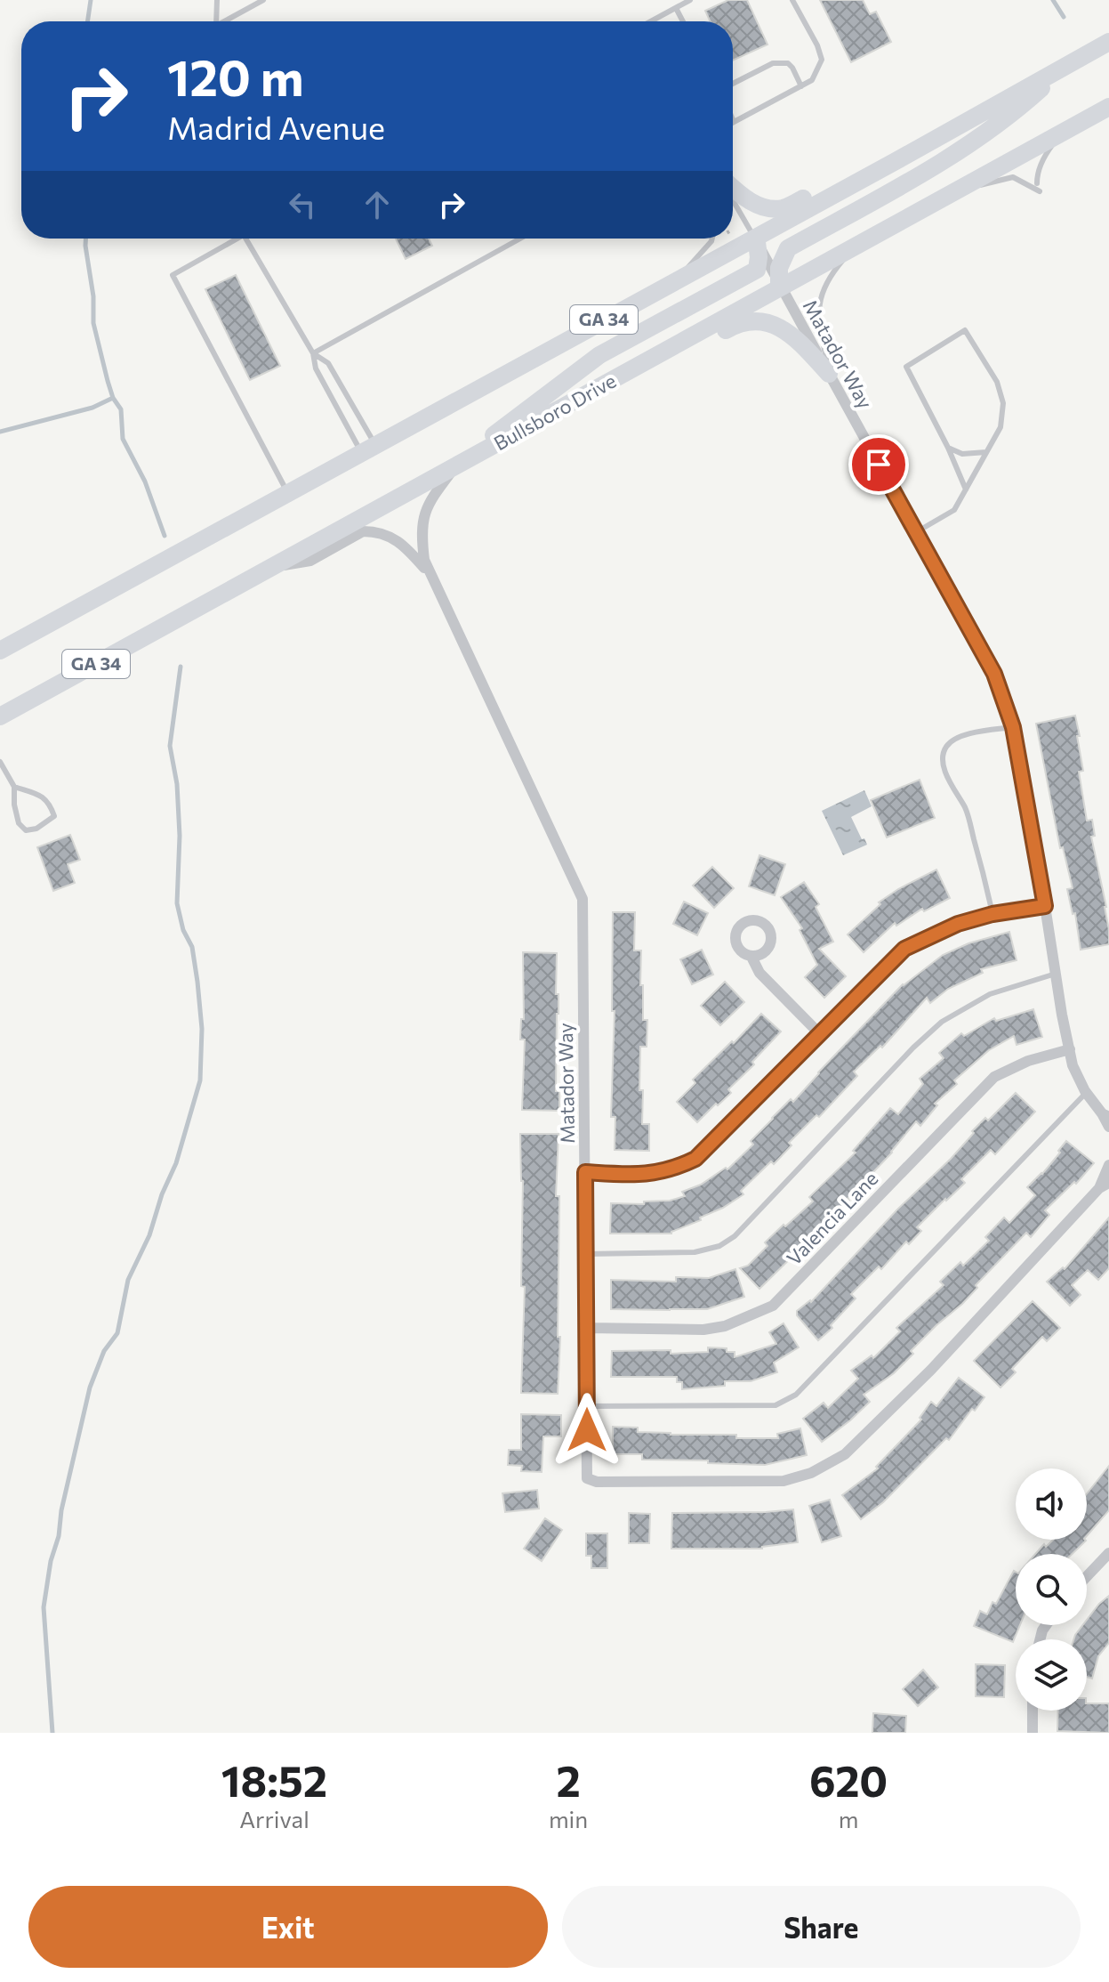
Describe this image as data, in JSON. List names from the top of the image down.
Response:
{
  "streets": {
    "main road": ["GA 34", "Bullsboro Drive"],
    "street": ["Matador Way", "Valencia Lane"]
  },
  "crossings": [
    ["GA 34", "Matador Way"],
    ["Matador Way", "Bullsboro Drive"],
    ["Matador Way", "Valencia Lane"]
  ],
  "page": {
    "turn": ["120 m", "Madrid Avenue"],
    "eta": [
      "18:52",
      "Arrival",
      "2",
      "min",
      "620",
      "m"
    ],
    "buttons": ["Exit", "Share"]
  }
}
